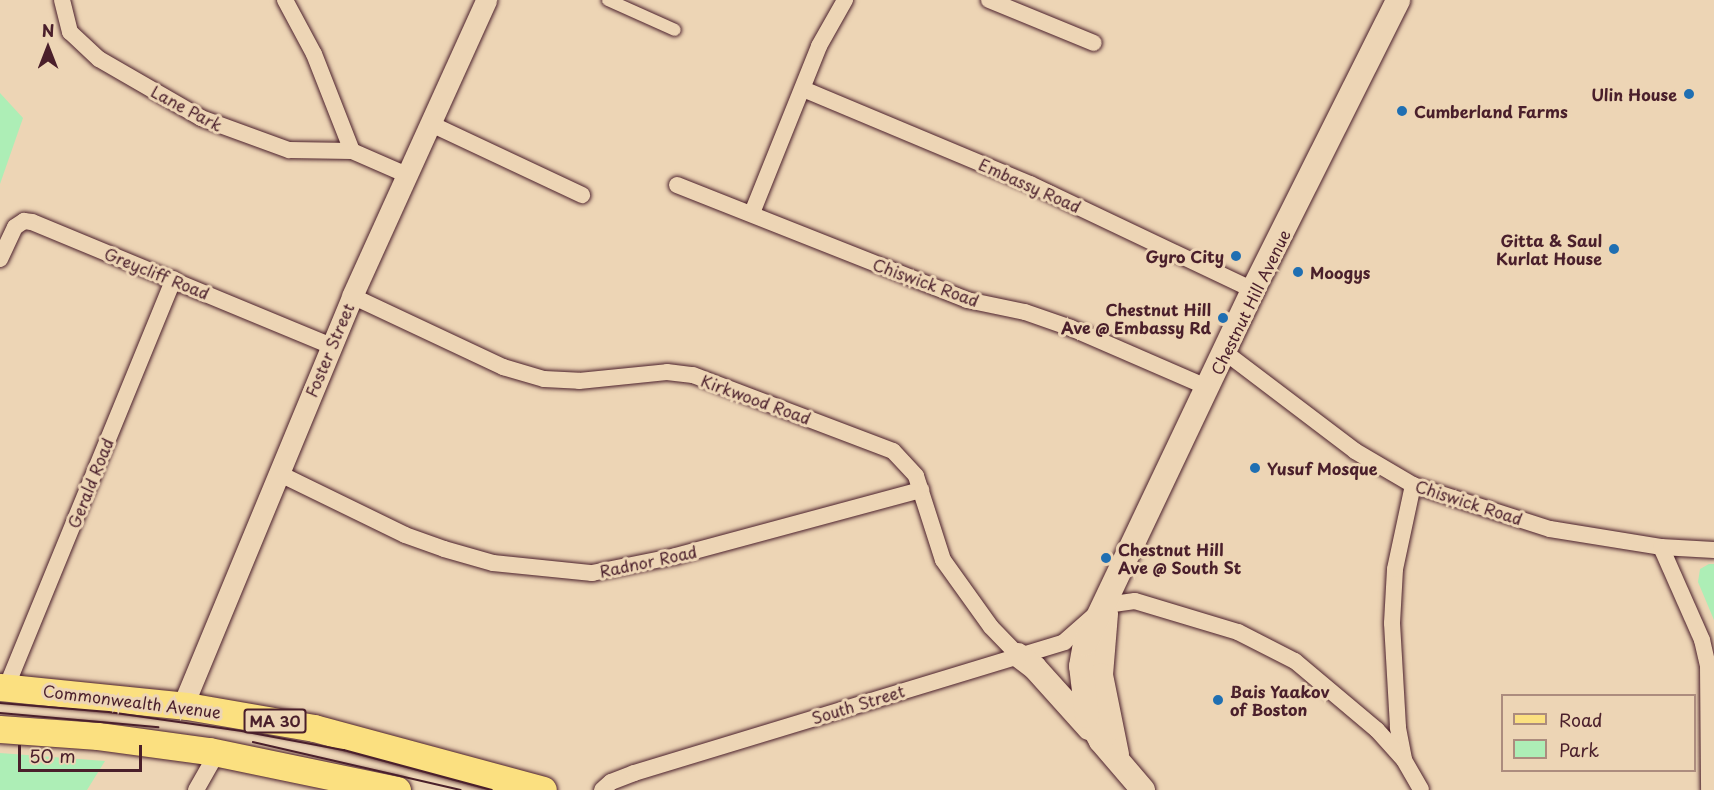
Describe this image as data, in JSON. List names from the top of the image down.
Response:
{
  "streets": {
    "main road": ["Chestnut Hill Avenue", "Commonwealth Avenue", "MA 30"],
    "street": [
      "Lane Park",
      "Embassy Road",
      "Greycliff Road",
      "Chiswick Road",
      "Foster Street",
      "Kirkwood Road",
      "Gerald Road",
      "Radnor Road",
      "South Street"
    ]
  },
  "crossings": [
    ["Lane Park", "Foster Street"],
    ["Embassy Road", "Chestnut Hill Avenue"],
    ["Greycliff Road", "Foster Street"],
    ["Greycliff Road", "Gerald Road"],
    ["Chiswick Road", "Chestnut Hill Avenue"],
    ["Chestnut Hill Avenue", "South Street"],
    ["Foster Street", "Kirkwood Road"],
    ["Foster Street", "Radnor Road"],
    ["Foster Street", "Commonwealth Avenue"],
    ["Kirkwood Road", "Radnor Road"],
    ["Kirkwood Road", "South Street"],
    ["Gerald Road", "Commonwealth Avenue"]
  ],
  "places": [
    "Ulin House",
    "Cumberland Farms",
    "Gitta & Saul Kurlat House",
    "Gyro City",
    "Moogys",
    "Chestnut Hill Ave @ Embassy Rd",
    "Yusuf Mosque",
    "Chestnut Hill Ave @ South St",
    "Bais Yaakov of Boston"
  ],
  "legend": ["Road", "Park"],
  "scale_bar": "50 m",
  "north": "top"
}
